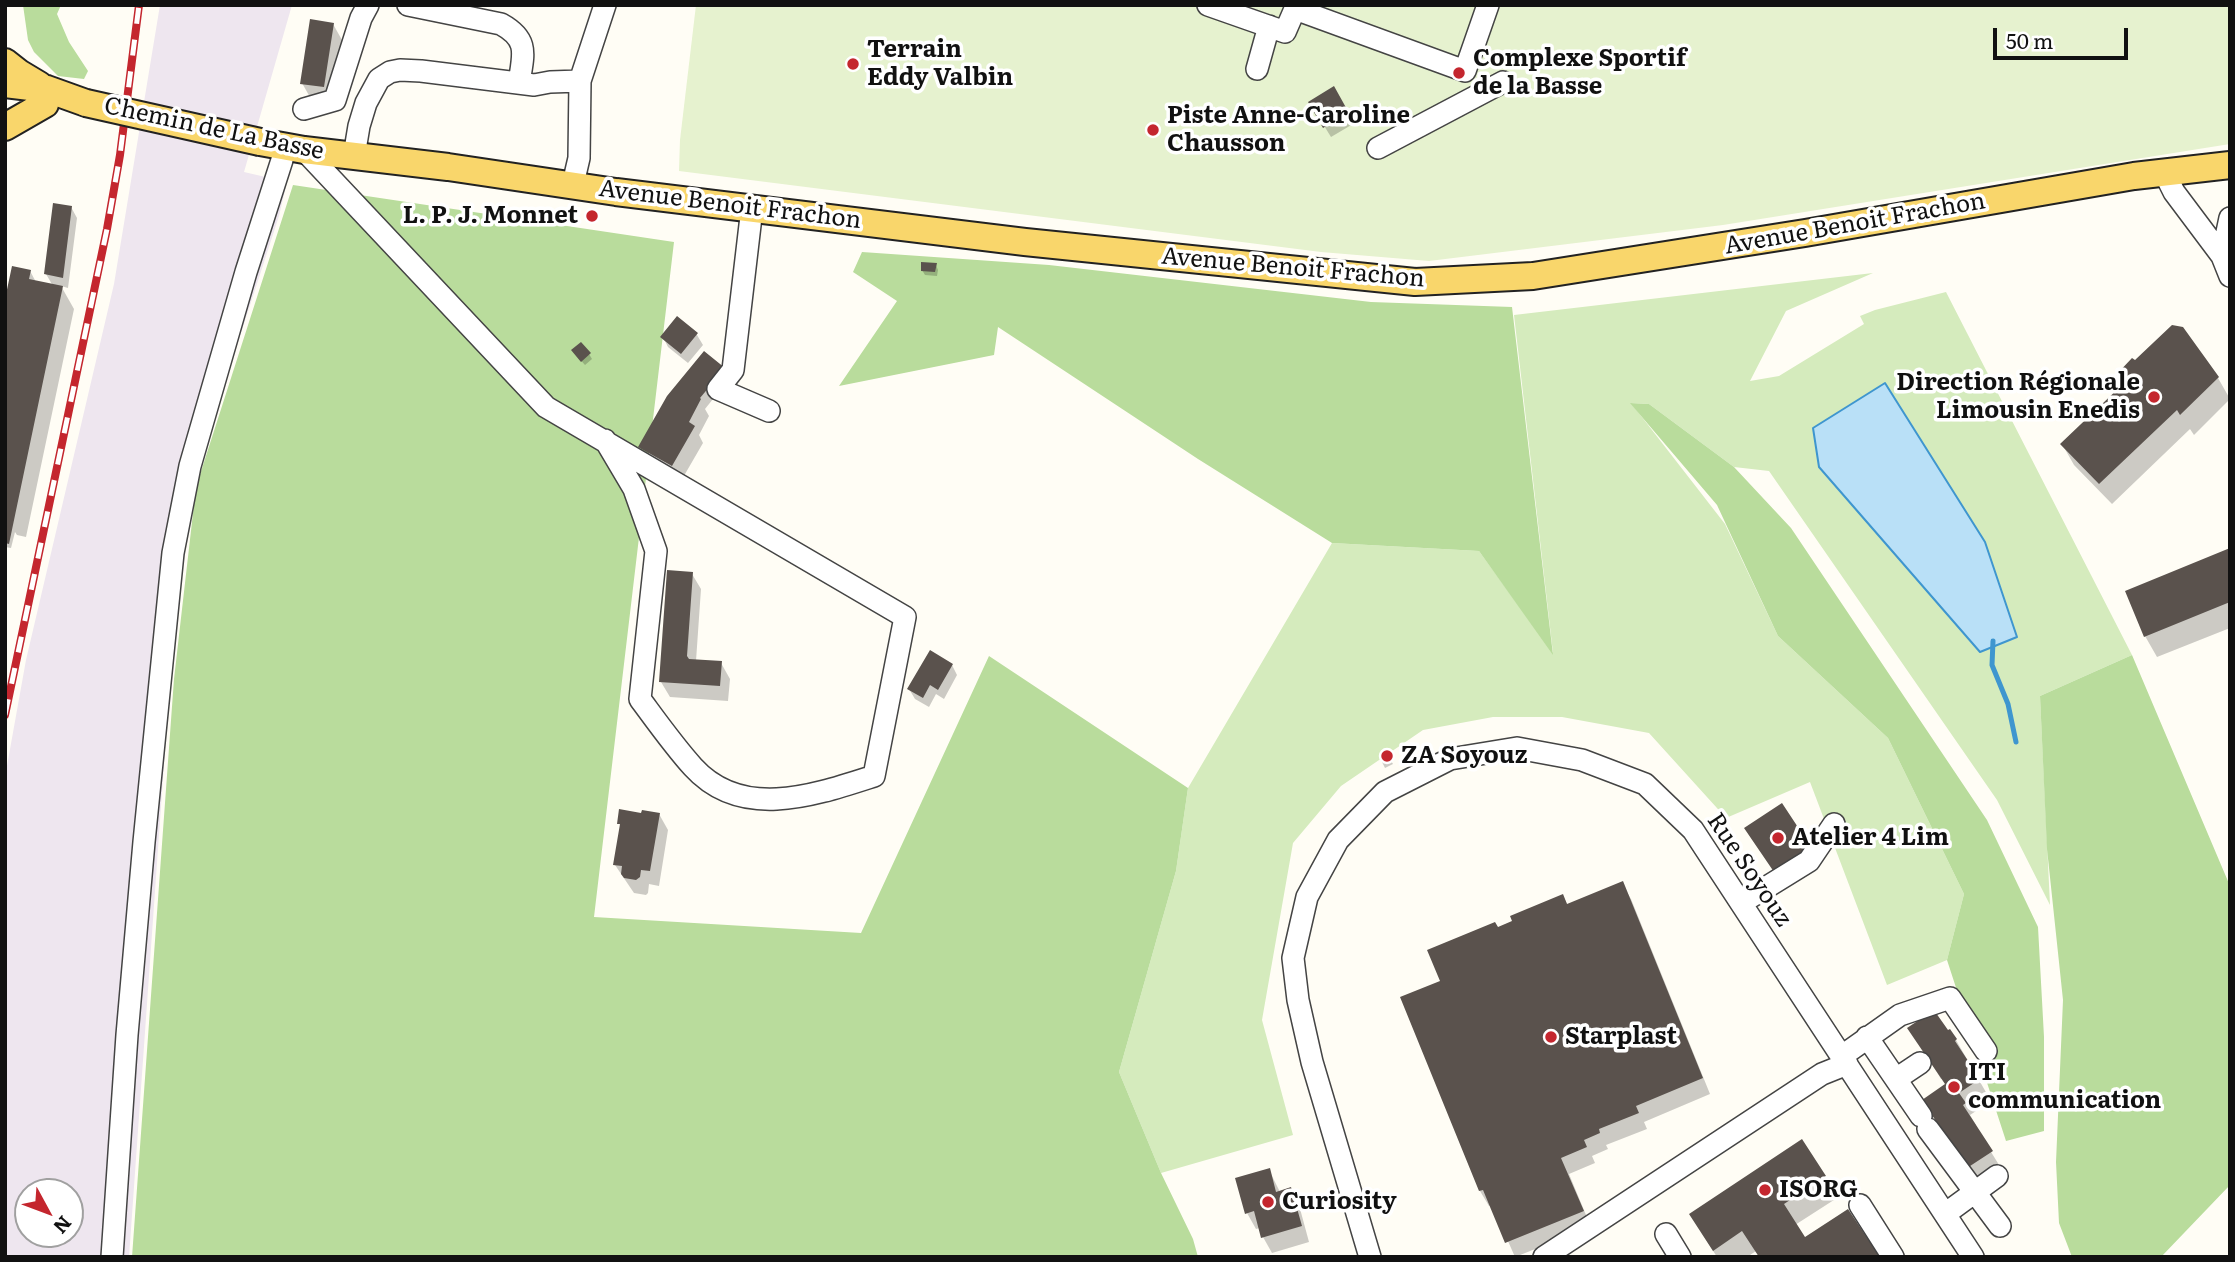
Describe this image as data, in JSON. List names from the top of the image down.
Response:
{
  "streets": {
    "main road": ["Chemin de La Basse", "Avenue Benoit Frachon"],
    "street": ["Rue Soyouz"]
  },
  "crossings": [
    ["Chemin de La Basse", "Avenue Benoit Frachon"]
  ],
  "places": [
    "Terrain Eddy Valbin",
    "Complexe Sportif de la Basse",
    "Piste Anne-Caroline Chausson",
    "L. P. J. Monnet",
    "Direction Régionale Limousin Enedis",
    "ZA Soyouz",
    "Atelier 4 Lim",
    "Starplast",
    "ITI communication",
    "ISORG",
    "Curiosity"
  ],
  "scale_bar": "50 m",
  "north": "bottom right"
}
